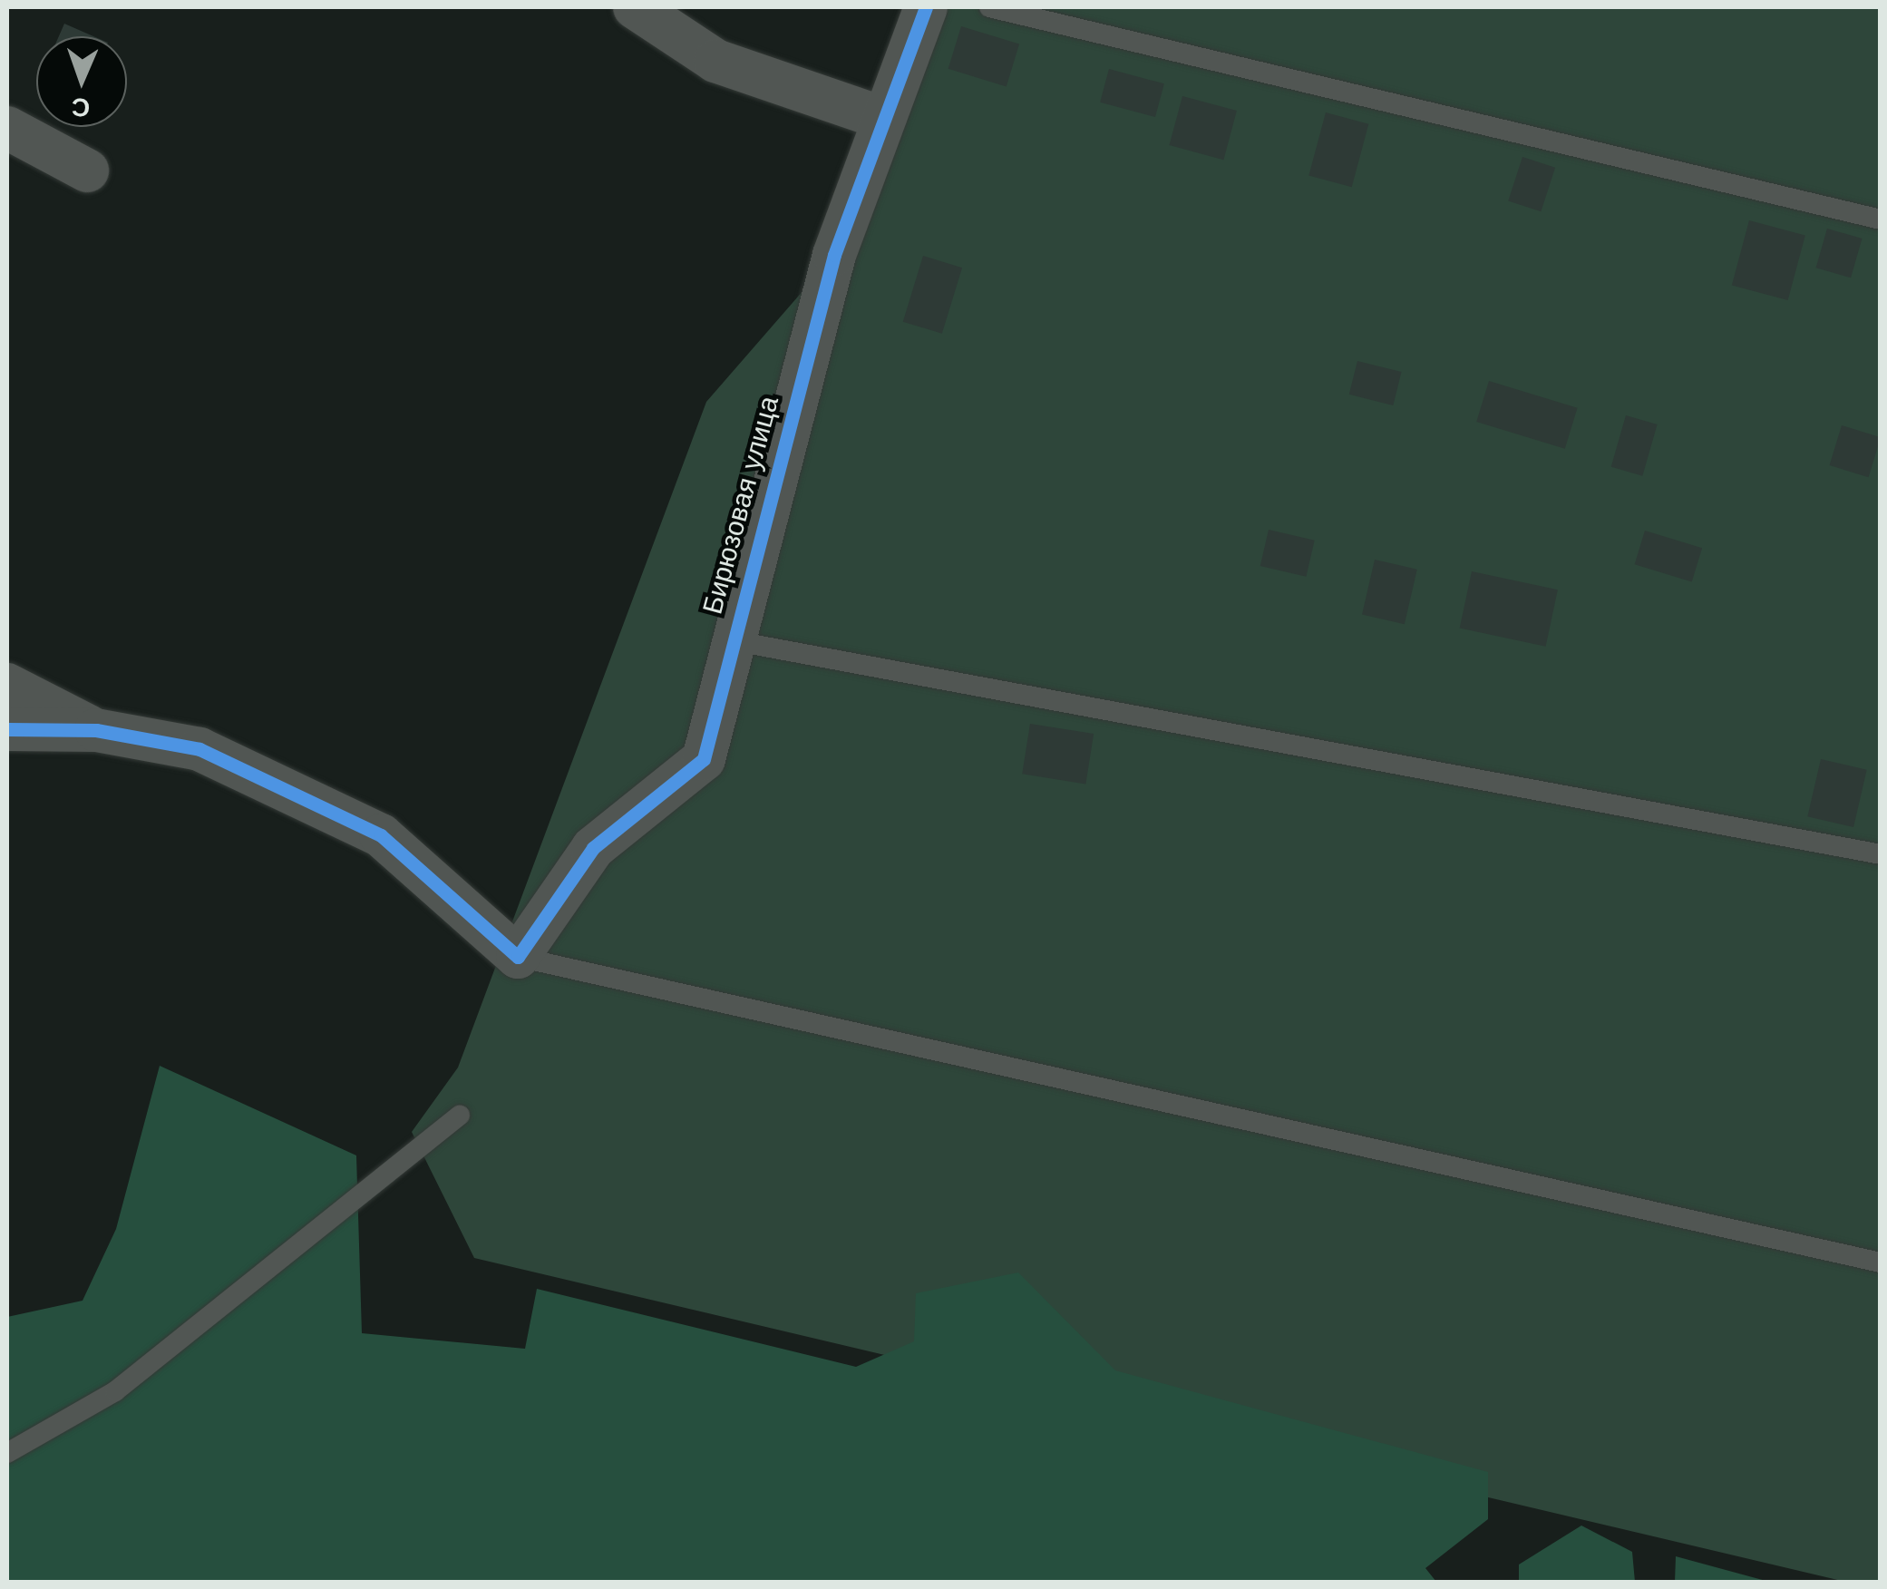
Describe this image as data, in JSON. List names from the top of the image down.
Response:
{
  "streets": {
    "street": ["Бирюзовая улица"]
  },
  "north": "bottom"
}
